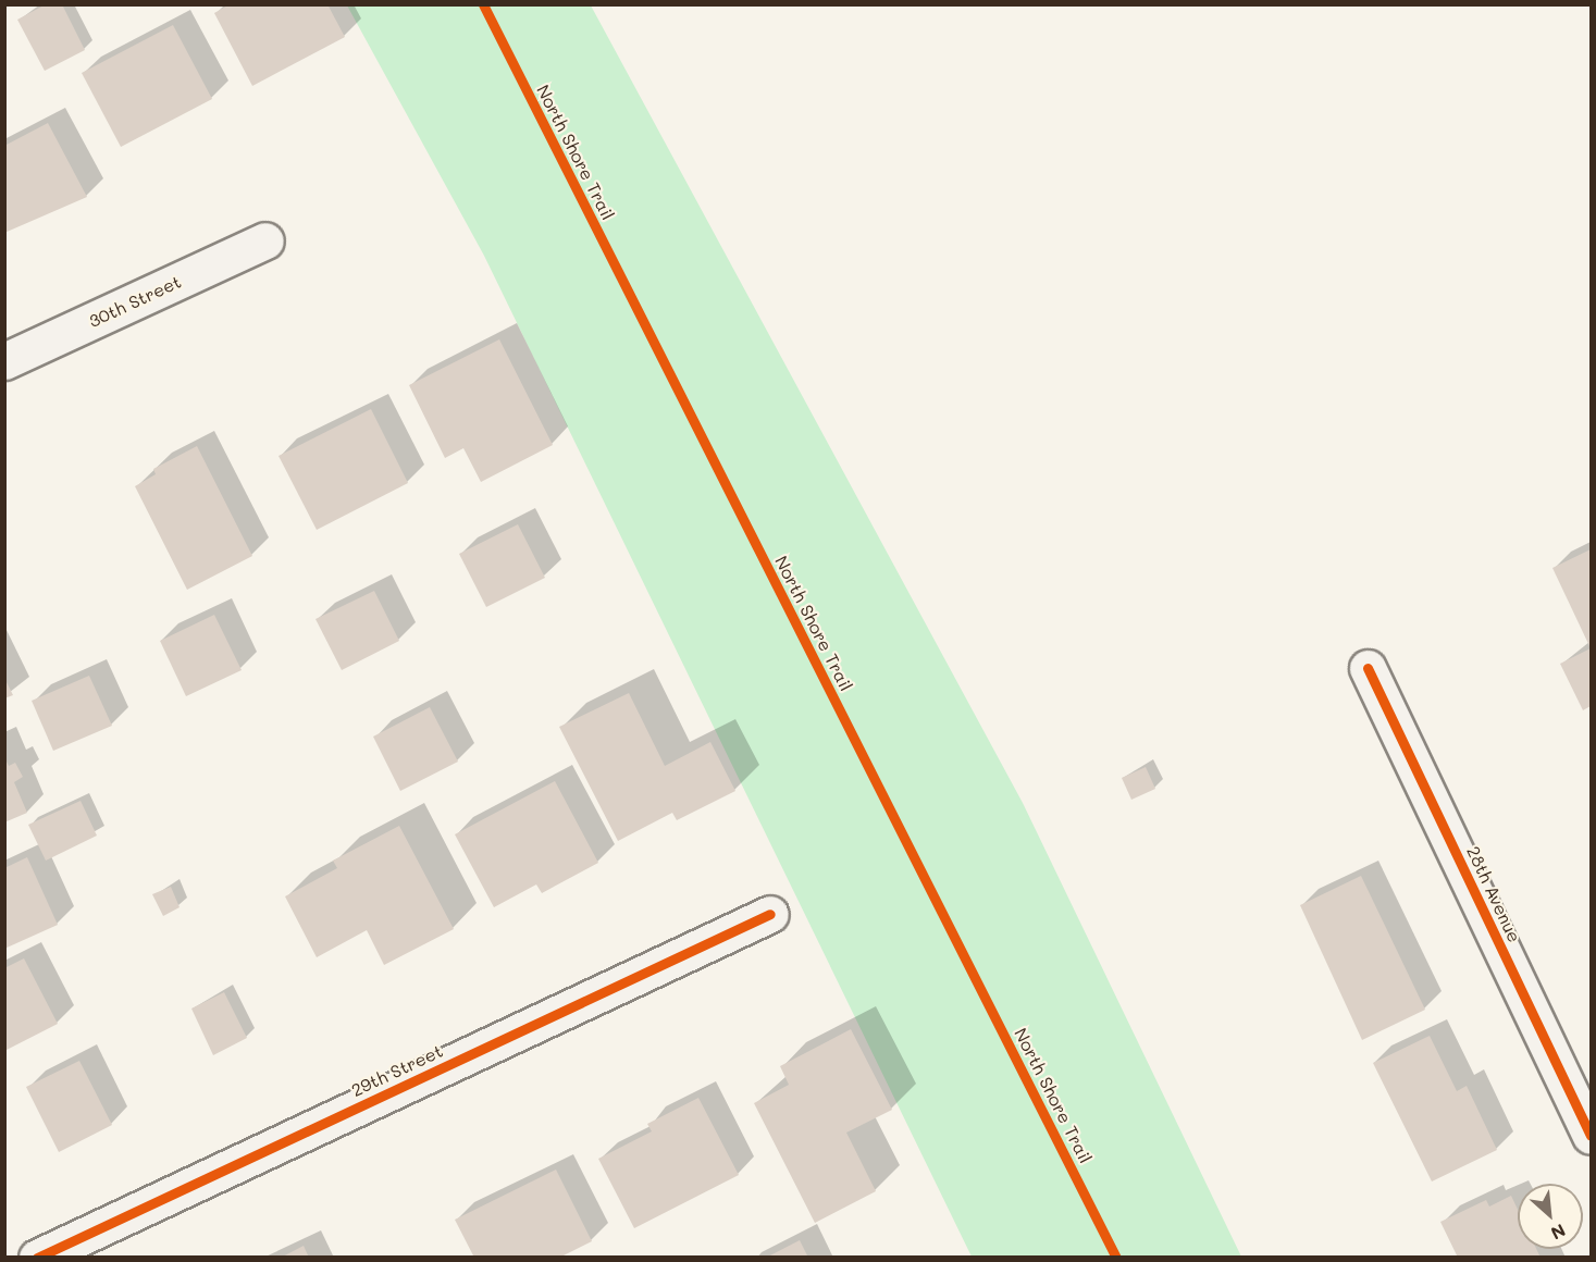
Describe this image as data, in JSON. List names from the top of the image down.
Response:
{
  "streets": {
    "street": ["30th Street", "28th Avenue", "29th Street"],
    "cycle path": ["North Shore Trail"]
  },
  "north": "bottom right"
}
